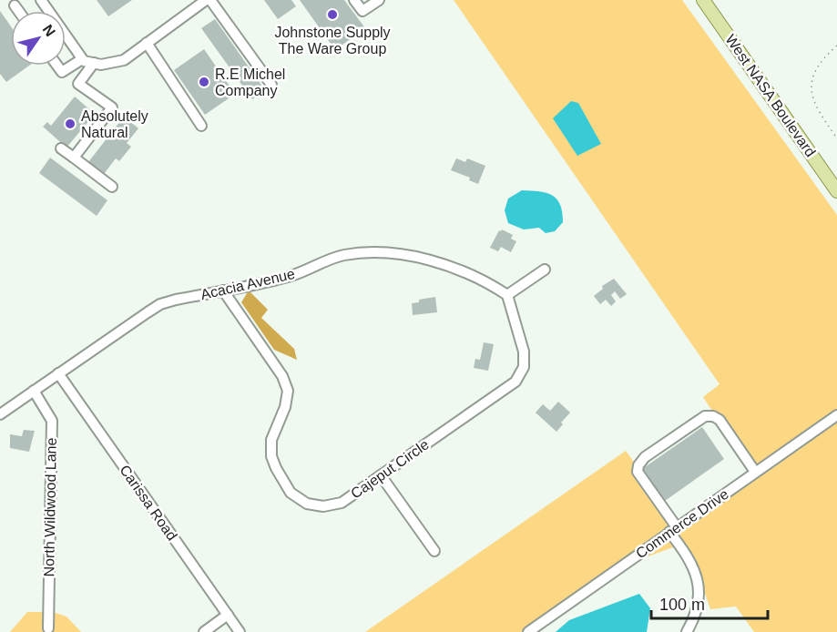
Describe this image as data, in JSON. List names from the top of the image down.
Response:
{
  "streets": {
    "main road": ["West NASA Boulevard"],
    "street": [
      "Acacia Avenue",
      "Cajeput Circle",
      "Carissa Road",
      "North Wildwood Lane",
      "Commerce Drive"
    ]
  },
  "crossings": [
    ["Acacia Avenue", "Cajeput Circle"],
    ["Acacia Avenue", "Carissa Road"],
    ["Acacia Avenue", "North Wildwood Lane"]
  ],
  "places": ["Johnstone Supply The Ware Group", "R.E Michel Company", "Absolutely Natural"],
  "scale_bar": "100 m",
  "north": "top right"
}
